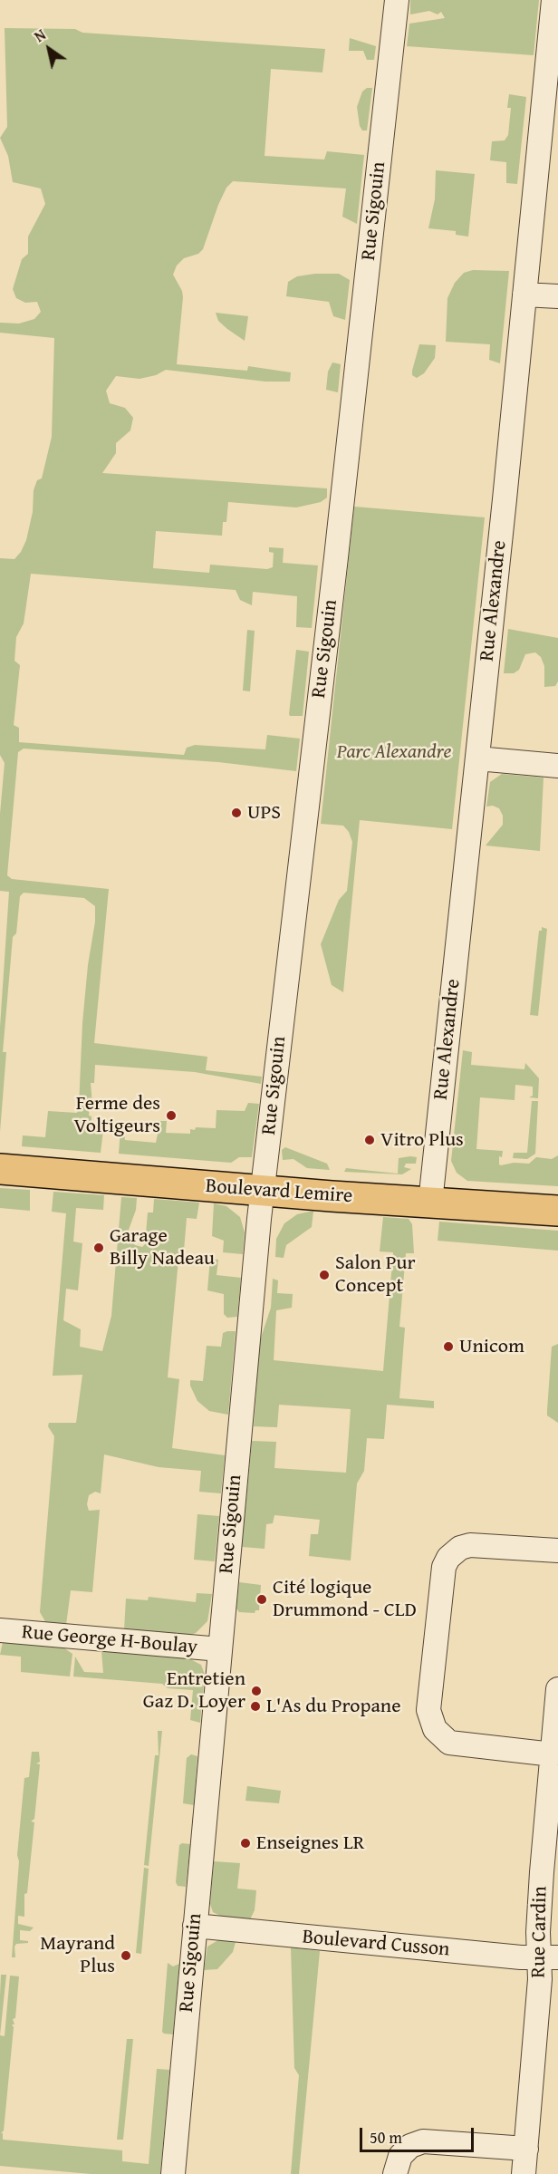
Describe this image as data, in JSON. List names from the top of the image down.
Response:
{
  "streets": {
    "main road": ["Boulevard Lemire"],
    "street": [
      "Rue Sigouin",
      "Rue Alexandre",
      "Rue George H-Boulay",
      "Rue Cardin",
      "Boulevard Cusson"
    ]
  },
  "crossings": [
    ["Rue Sigouin", "Boulevard Lemire"],
    ["Rue Sigouin", "Rue George H-Boulay"],
    ["Rue Sigouin", "Boulevard Cusson"],
    ["Rue Alexandre", "Boulevard Lemire"],
    ["Rue Cardin", "Boulevard Cusson"]
  ],
  "parks": ["Parc Alexandre"],
  "places": [
    "UPS",
    "Ferme des Voltigeurs",
    "Vitro Plus",
    "Garage Billy Nadeau",
    "Salon Pur Concept",
    "Unicom",
    "Cité logique Drummond - CLD",
    "Entretien Gaz D. Loyer",
    "L'As du Propane",
    "Enseignes LR",
    "Mayrand Plus"
  ],
  "scale_bar": "50 m",
  "north": "top left"
}
